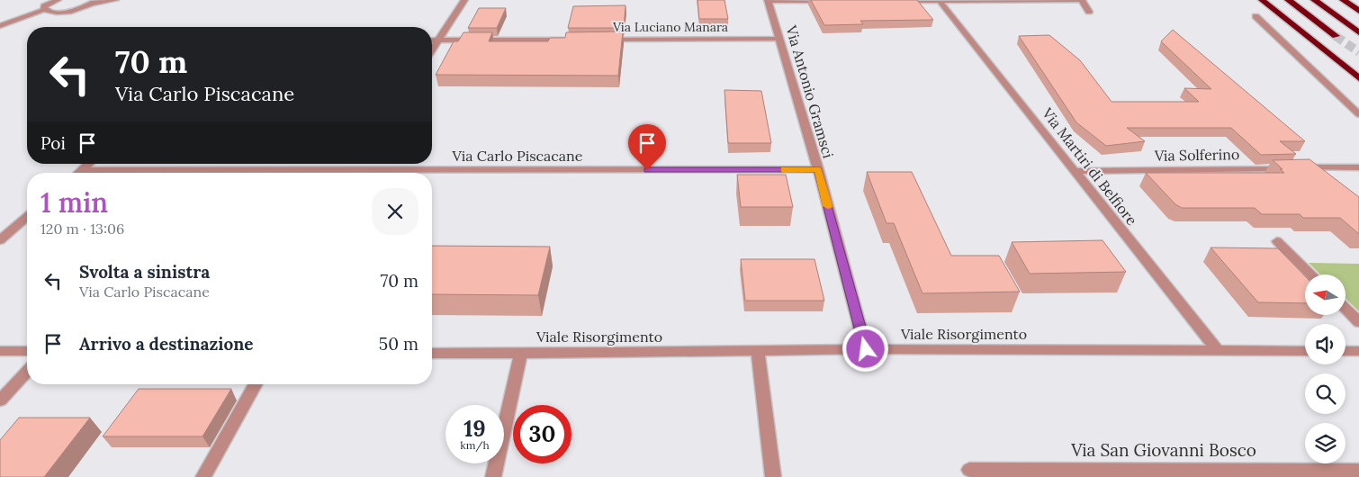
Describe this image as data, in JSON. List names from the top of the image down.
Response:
{
  "streets": {
    "street": [
      "Via Luciano Manara",
      "Via Antonio Gramsci",
      "Via Solferino",
      "Via Carlo Piscacane",
      "Via Martiri di Belfiore",
      "Viale Risorgimento",
      "Via San Giovanni Bosco"
    ]
  },
  "crossings": [
    ["Via Luciano Manara", "Via Antonio Gramsci"],
    ["Via Antonio Gramsci", "Via Carlo Piscacane"],
    ["Via Antonio Gramsci", "Viale Risorgimento"],
    ["Via Solferino", "Via Martiri di Belfiore"],
    ["Via Martiri di Belfiore", "Viale Risorgimento"]
  ],
  "north": "left",
  "page": {
    "turn": ["70 m", "Via Carlo Piscacane"],
    "then": "Poi",
    "heading": ["1 min", "120 m · 13:06"],
    "list": [
      {
        "name": "Svolta a sinistra",
        "note": "Via Carlo Piscacane",
        "value": "70 m"
      },
      {
        "name": "Arrivo a destinazione",
        "value": "50 m"
      }
    ],
    "speed": "19 km/h",
    "limit": "30"
  }
}
